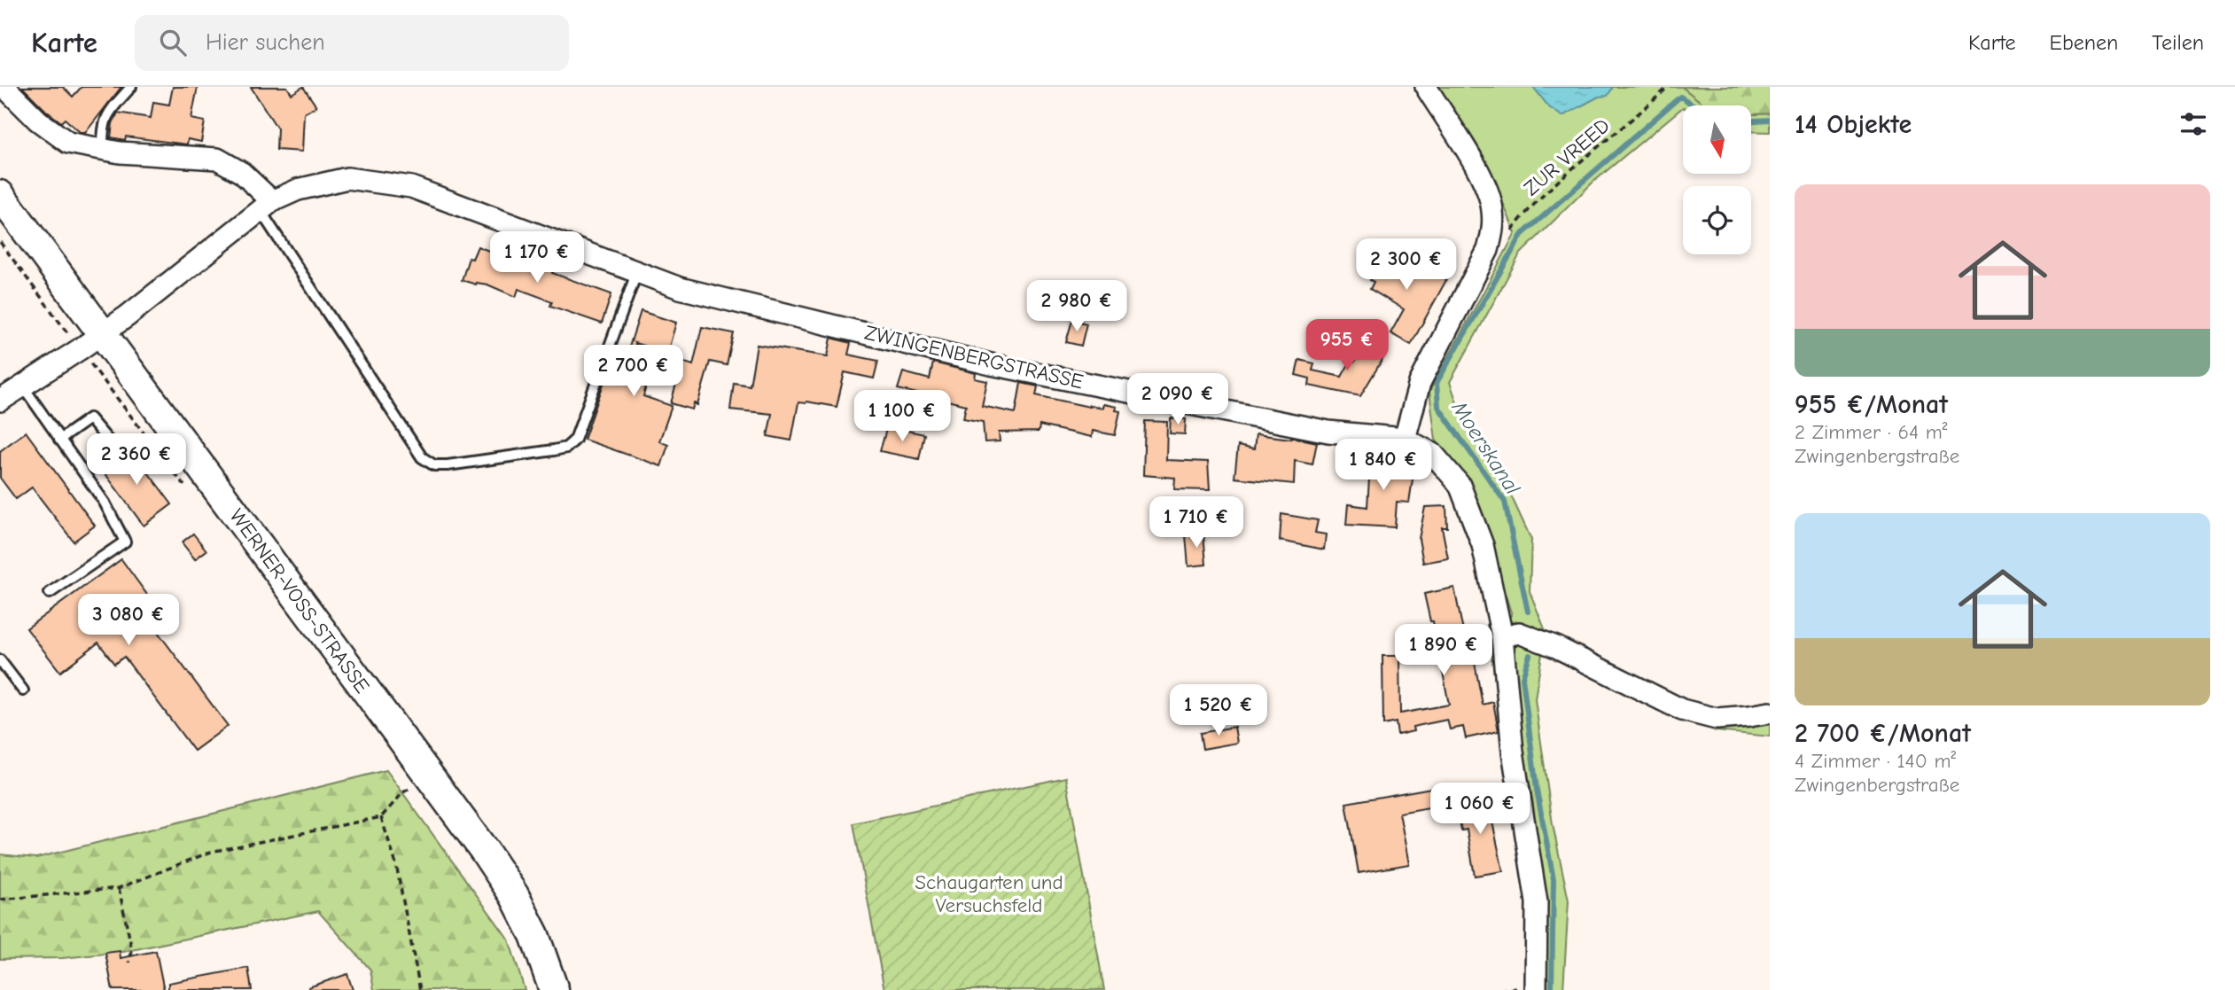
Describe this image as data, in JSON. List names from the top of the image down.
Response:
{
  "streets": {
    "main road": ["WERNER-VOSS-STRASSE"],
    "street": ["ZWINGENBERGSTRASSE"],
    "path": ["ZUR VREED"]
  },
  "crossings": [
    ["ZWINGENBERGSTRASSE", "WERNER-VOSS-STRASSE"]
  ],
  "water": ["Moerskanal"],
  "parks": ["Schaugarten und Versuchsfeld"],
  "north": "bottom",
  "page": {
    "header": "Karte",
    "search": "Hier suchen",
    "nav": ["Karte", "Ebenen", "Teilen"],
    "heading": "14 Objekte",
    "list": [
      {
        "name": "955 €/Monat",
        "note": "2 Zimmer · 64 m² · Zwingenbergstraße"
      },
      {
        "name": "2 700 €/Monat",
        "note": "4 Zimmer · 140 m² · Zwingenbergstraße"
      }
    ],
    "price": [
      "1 170 €",
      "2 300 €",
      "2 980 €",
      "955 €",
      "2 700 €",
      "2 090 €",
      "1 100 €",
      "2 360 €",
      "1 840 €",
      "1 710 €",
      "3 080 €",
      "1 890 €",
      "1 520 €",
      "1 060 €"
    ]
  }
}
